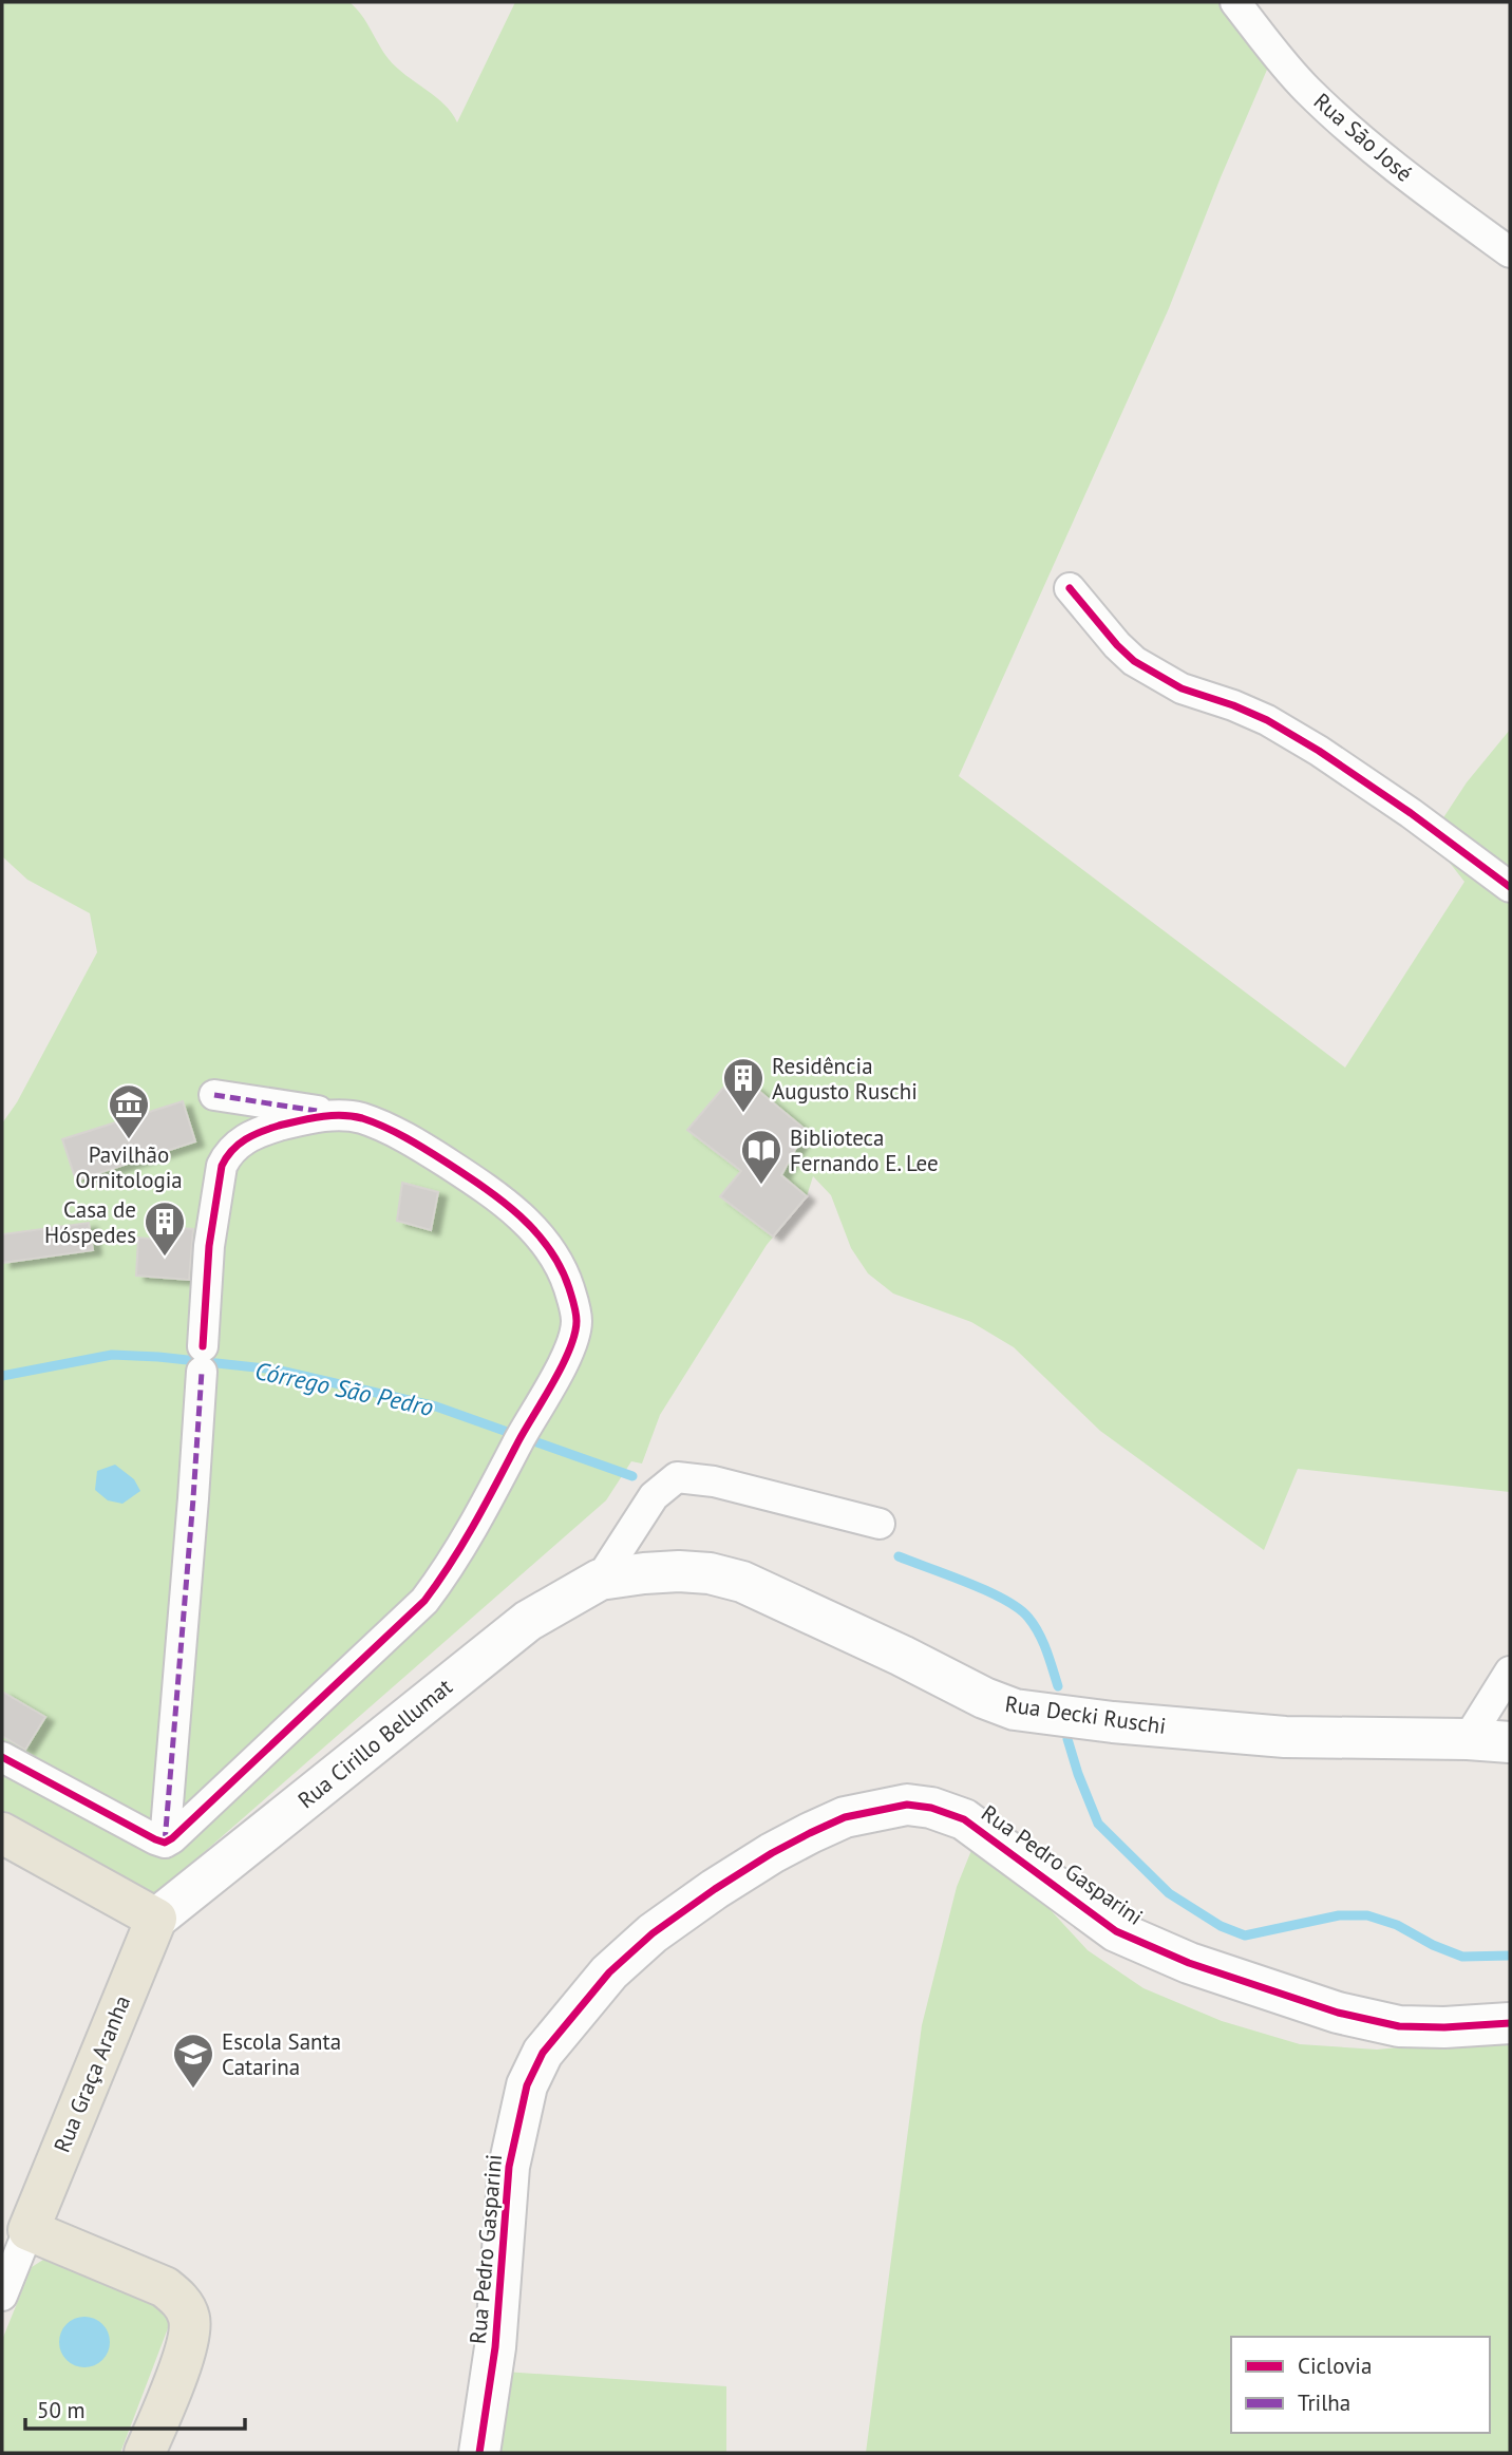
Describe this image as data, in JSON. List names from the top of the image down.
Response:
{
  "streets": {
    "main road": ["Rua Graça Aranha"],
    "street": [
      "Rua São José",
      "Rua Decki Ruschi",
      "Rua Cirillo Bellumat",
      "Rua Pedro Gasparini"
    ]
  },
  "crossings": [
    ["Rua Decki Ruschi", "Rua Cirillo Bellumat"],
    ["Rua Cirillo Bellumat", "Rua Graça Aranha"]
  ],
  "water": ["Córrego São Pedro"],
  "places": {
    "building": ["Residência Augusto Ruschi", "Casa de Hóspedes"],
    "museum": ["Pavilhão Ornitologia"],
    "library": ["Biblioteca Fernando E. Lee"],
    "school or university": ["Escola Santa Catarina"]
  },
  "legend": ["Ciclovia", "Trilha"],
  "scale_bar": "50 m"
}
